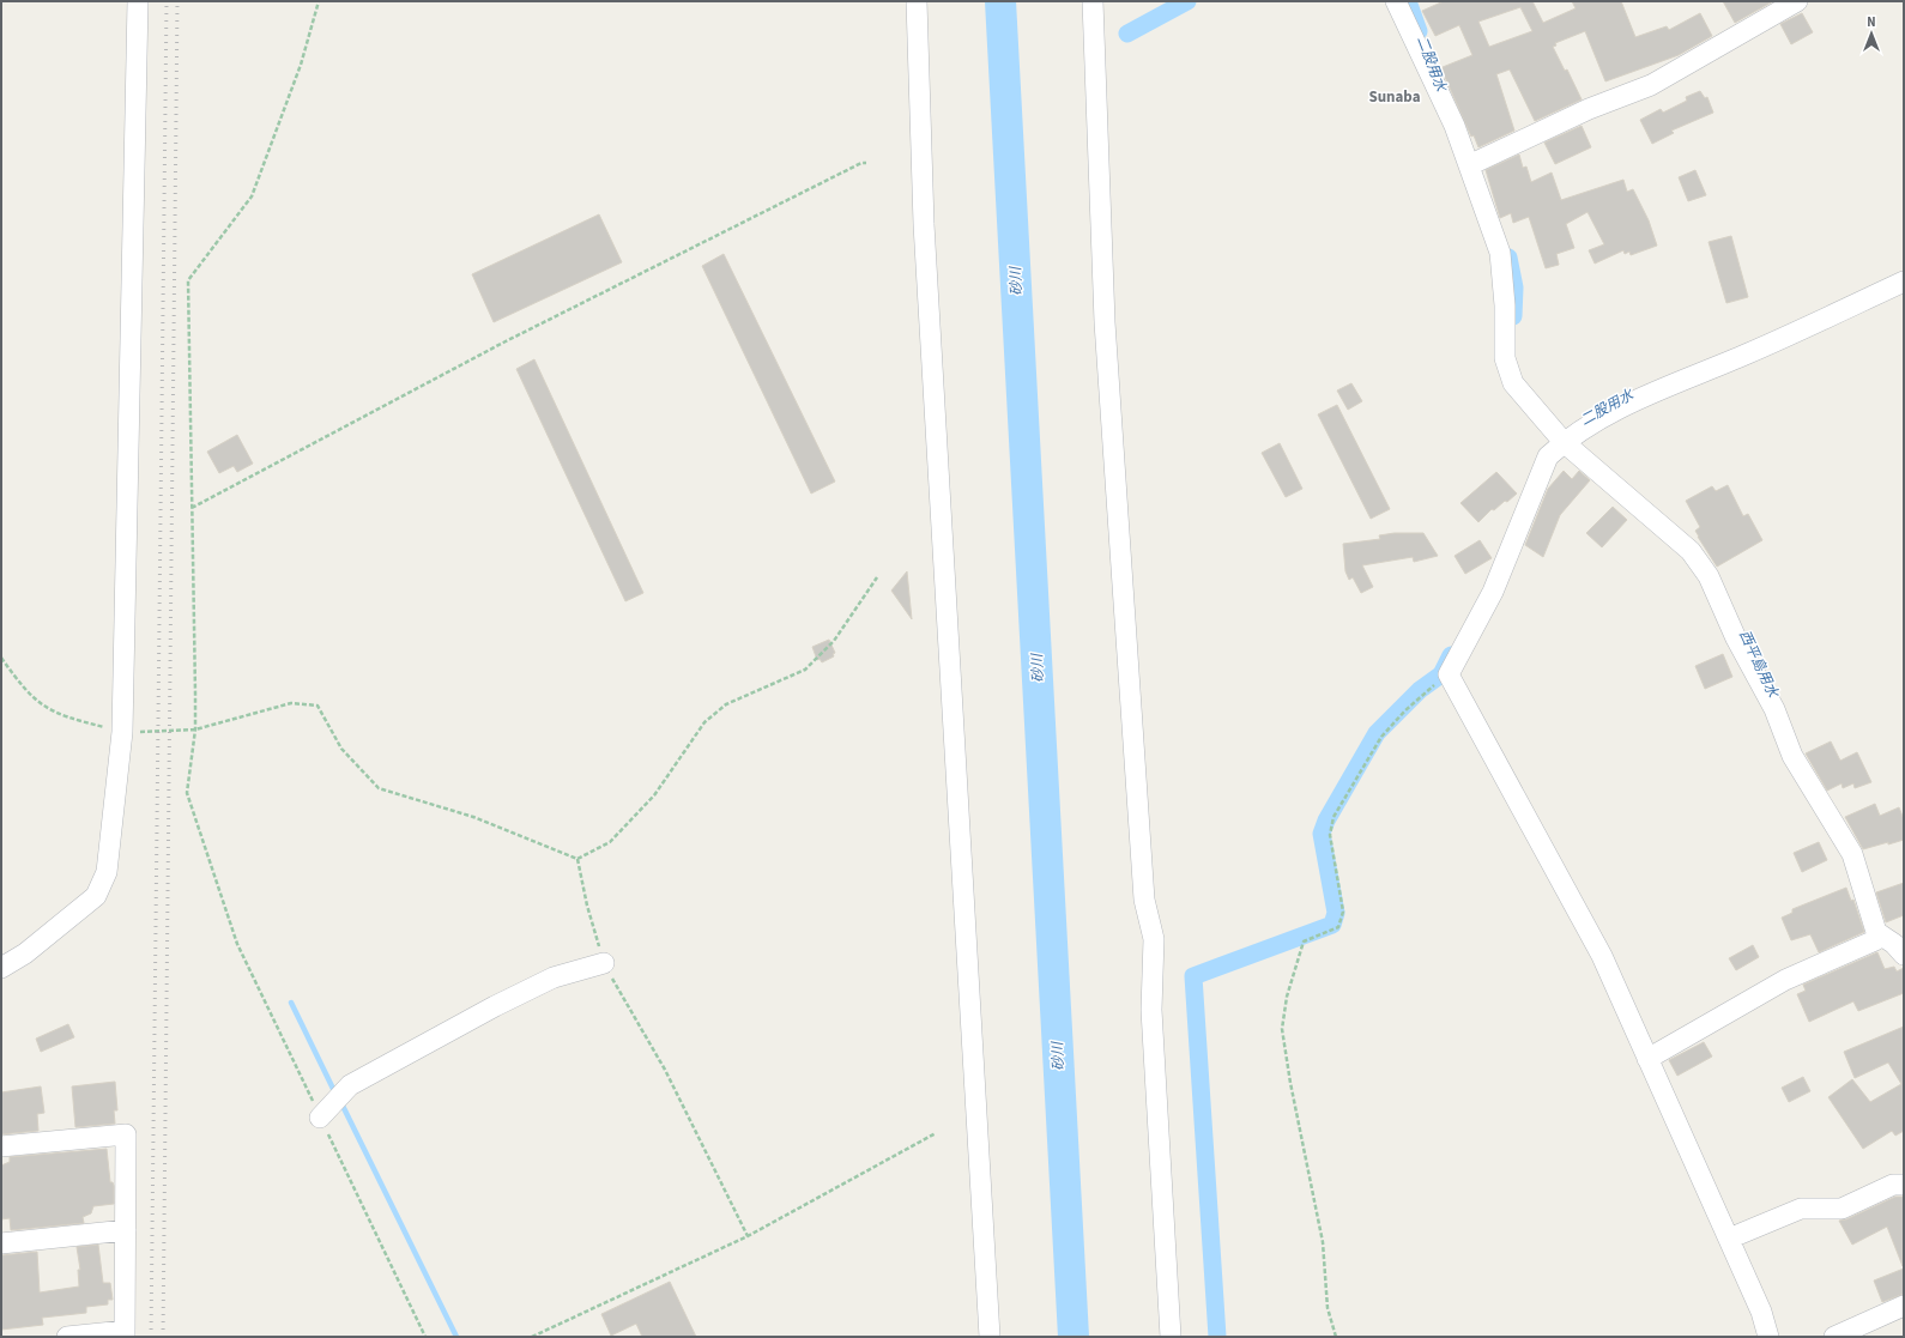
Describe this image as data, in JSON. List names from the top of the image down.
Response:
{
  "districts": ["Sunaba"],
  "water": ["二股用水", "砂川", "西平島用水"],
  "north": "top"
}
